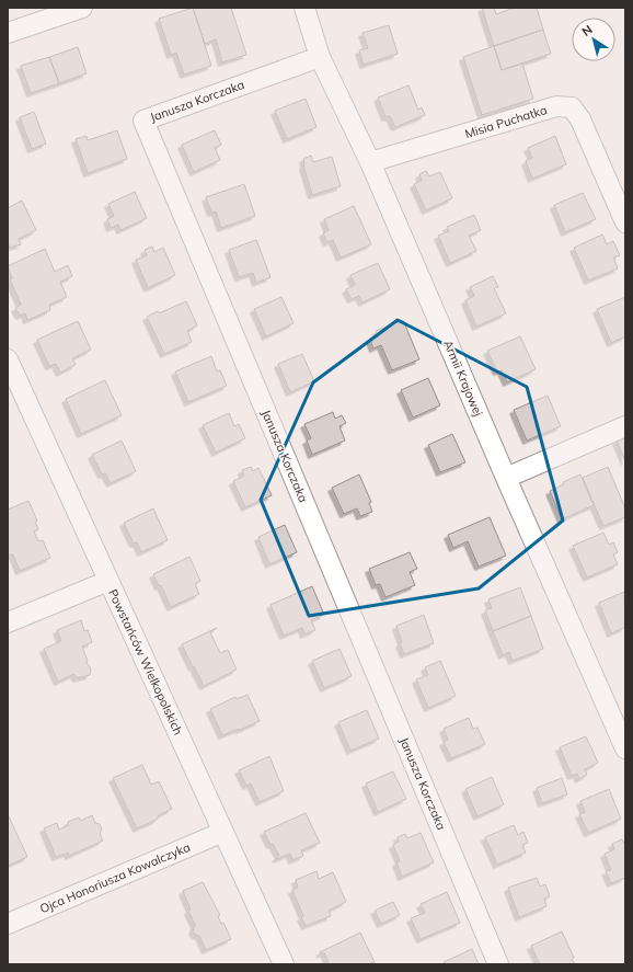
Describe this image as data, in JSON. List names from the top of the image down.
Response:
{
  "streets": {
    "street": [
      "Janusza Korczaka",
      "Misia Puchatka",
      "Armii Krajowej",
      "Powstańców Wielkopolskich",
      "Ojca Honoriusza Kowalczyka"
    ]
  },
  "crossings": [
    ["Janusza Korczaka", "Armii Krajowej"],
    ["Misia Puchatka", "Armii Krajowej"],
    ["Powstańców Wielkopolskich", "Ojca Honoriusza Kowalczyka"]
  ],
  "north": "top left"
}
